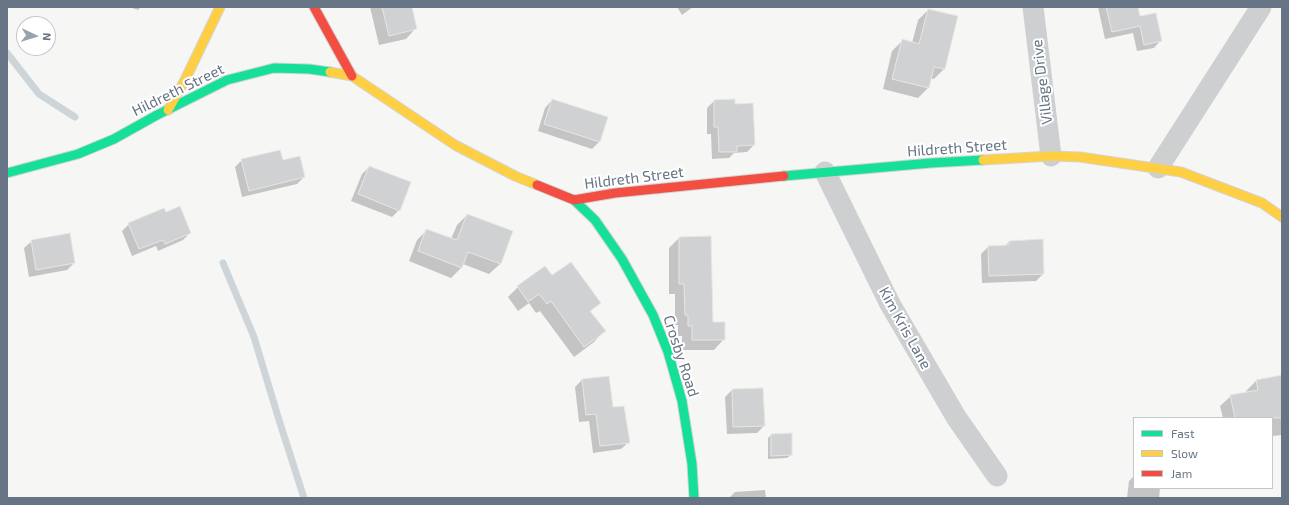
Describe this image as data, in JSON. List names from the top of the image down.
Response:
{
  "streets": {
    "street": [
      "Village Drive",
      "Hildreth Street",
      "Kim Kris Lane",
      "Crosby Road"
    ]
  },
  "crossings": [
    ["Village Drive", "Hildreth Street"],
    ["Hildreth Street", "Kim Kris Lane"],
    ["Hildreth Street", "Crosby Road"]
  ],
  "legend": ["Fast", "Slow", "Jam"],
  "north": "right"
}
